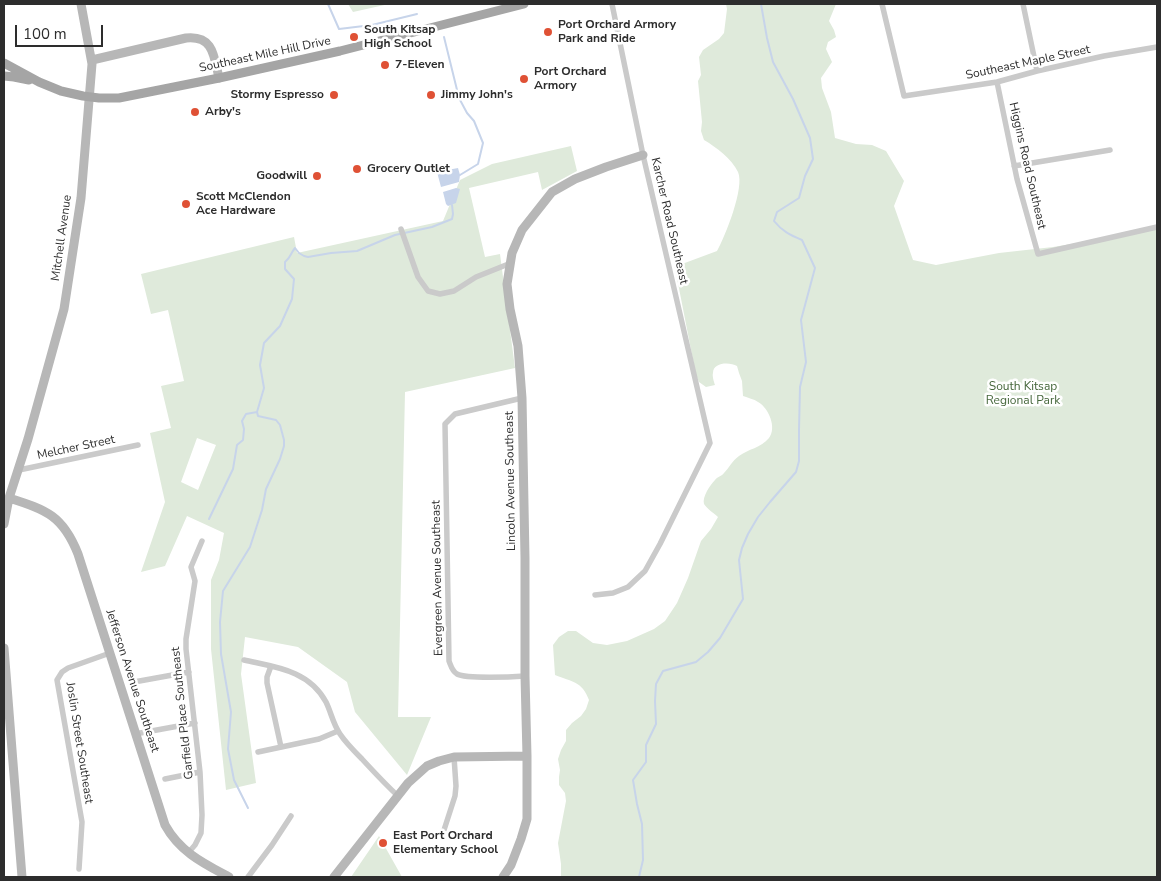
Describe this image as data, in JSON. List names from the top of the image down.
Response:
{
  "streets": {
    "main road": ["Southeast Mile Hill Drive"],
    "street": [
      "Southeast Maple Street",
      "Higgins Road Southeast",
      "Karcher Road Southeast",
      "Mitchell Avenue",
      "Melcher Street",
      "Lincoln Avenue Southeast",
      "Evergreen Avenue Southeast",
      "Jefferson Avenue Southeast",
      "Garfield Place Southeast",
      "Joslin Street Southeast"
    ]
  },
  "crossings": [
    ["Southeast Maple Street", "Higgins Road Southeast"],
    ["Karcher Road Southeast", "Lincoln Avenue Southeast"],
    ["Mitchell Avenue", "Melcher Street"],
    ["Mitchell Avenue", "Jefferson Avenue Southeast"],
    ["Lincoln Avenue Southeast", "Evergreen Avenue Southeast"],
    ["Jefferson Avenue Southeast", "Garfield Place Southeast"],
    ["Jefferson Avenue Southeast", "Joslin Street Southeast"]
  ],
  "parks": ["South Kitsap Regional Park"],
  "places": [
    "Port Orchard Armory Park and Ride",
    "South Kitsap High School",
    "7-Eleven",
    "Port Orchard Armory",
    "Stormy Espresso",
    "Jimmy John's",
    "Arby's",
    "Grocery Outlet",
    "Goodwill",
    "Scott McClendon Ace Hardware",
    "East Port Orchard Elementary School"
  ],
  "scale_bar": "100 m"
}
